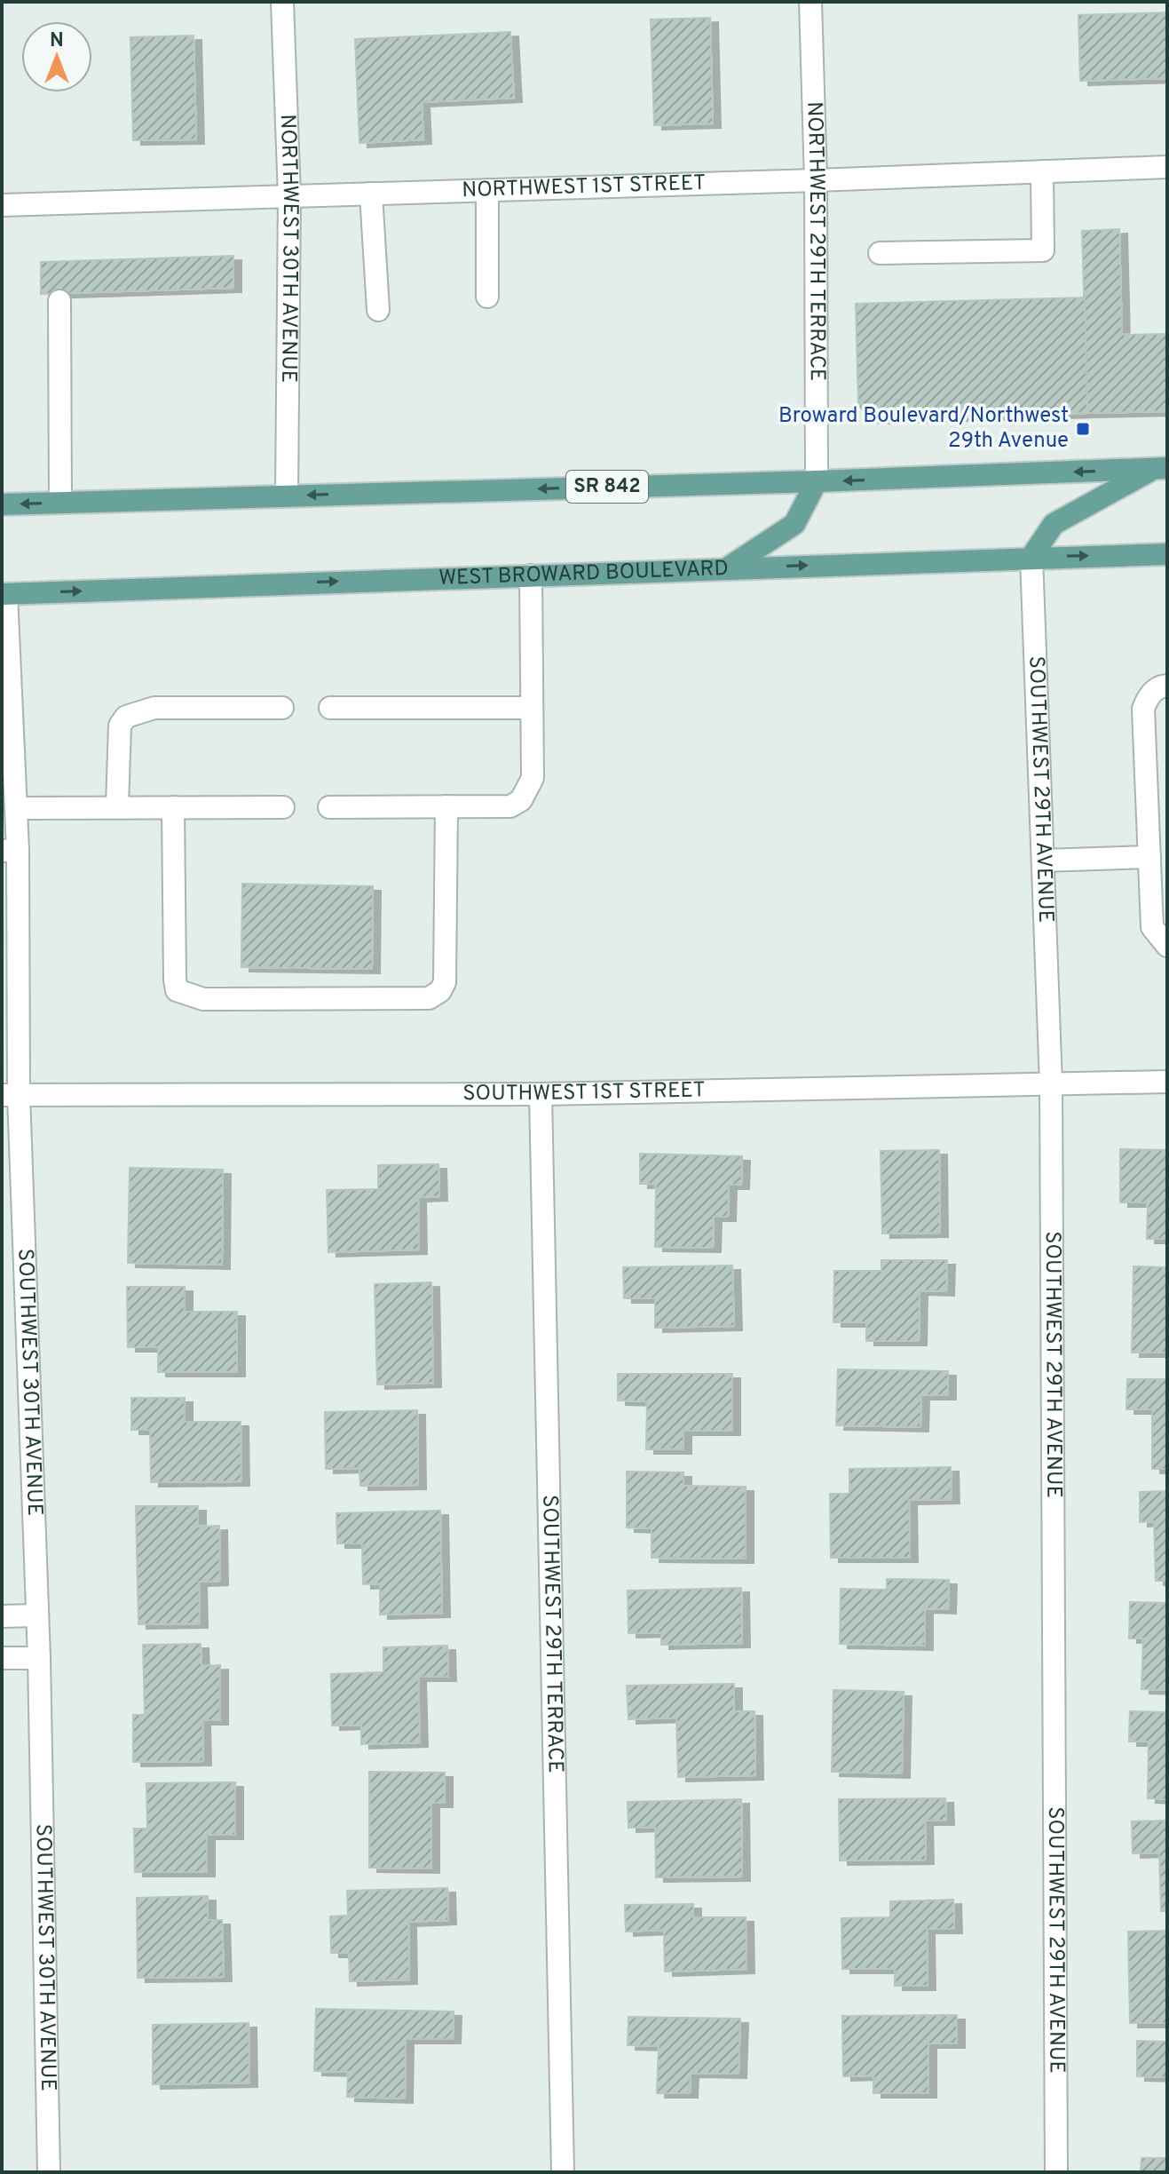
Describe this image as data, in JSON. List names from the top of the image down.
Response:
{
  "streets": {
    "main road": ["SR 842", "WEST BROWARD BOULEVARD"],
    "street": [
      "NORTHWEST 1ST STREET",
      "NORTHWEST 29TH TERRACE",
      "NORTHWEST 30TH AVENUE",
      "SOUTHWEST 29TH AVENUE",
      "SOUTHWEST 1ST STREET",
      "SOUTHWEST 30TH AVENUE",
      "SOUTHWEST 29TH TERRACE"
    ]
  },
  "crossings": [
    ["NORTHWEST 1ST STREET", "NORTHWEST 29TH TERRACE"],
    ["NORTHWEST 1ST STREET", "NORTHWEST 30TH AVENUE"],
    ["NORTHWEST 29TH TERRACE", "SR 842"],
    ["NORTHWEST 30TH AVENUE", "SR 842"],
    ["WEST BROWARD BOULEVARD", "SOUTHWEST 29TH AVENUE"],
    ["WEST BROWARD BOULEVARD", "SOUTHWEST 30TH AVENUE"],
    ["SOUTHWEST 29TH AVENUE", "SOUTHWEST 1ST STREET"],
    ["SOUTHWEST 1ST STREET", "SOUTHWEST 30TH AVENUE"],
    ["SOUTHWEST 1ST STREET", "SOUTHWEST 29TH TERRACE"]
  ],
  "places": {
    "transit": ["Broward Boulevard/Northwest 29th Avenue"]
  },
  "north": "top"
}
